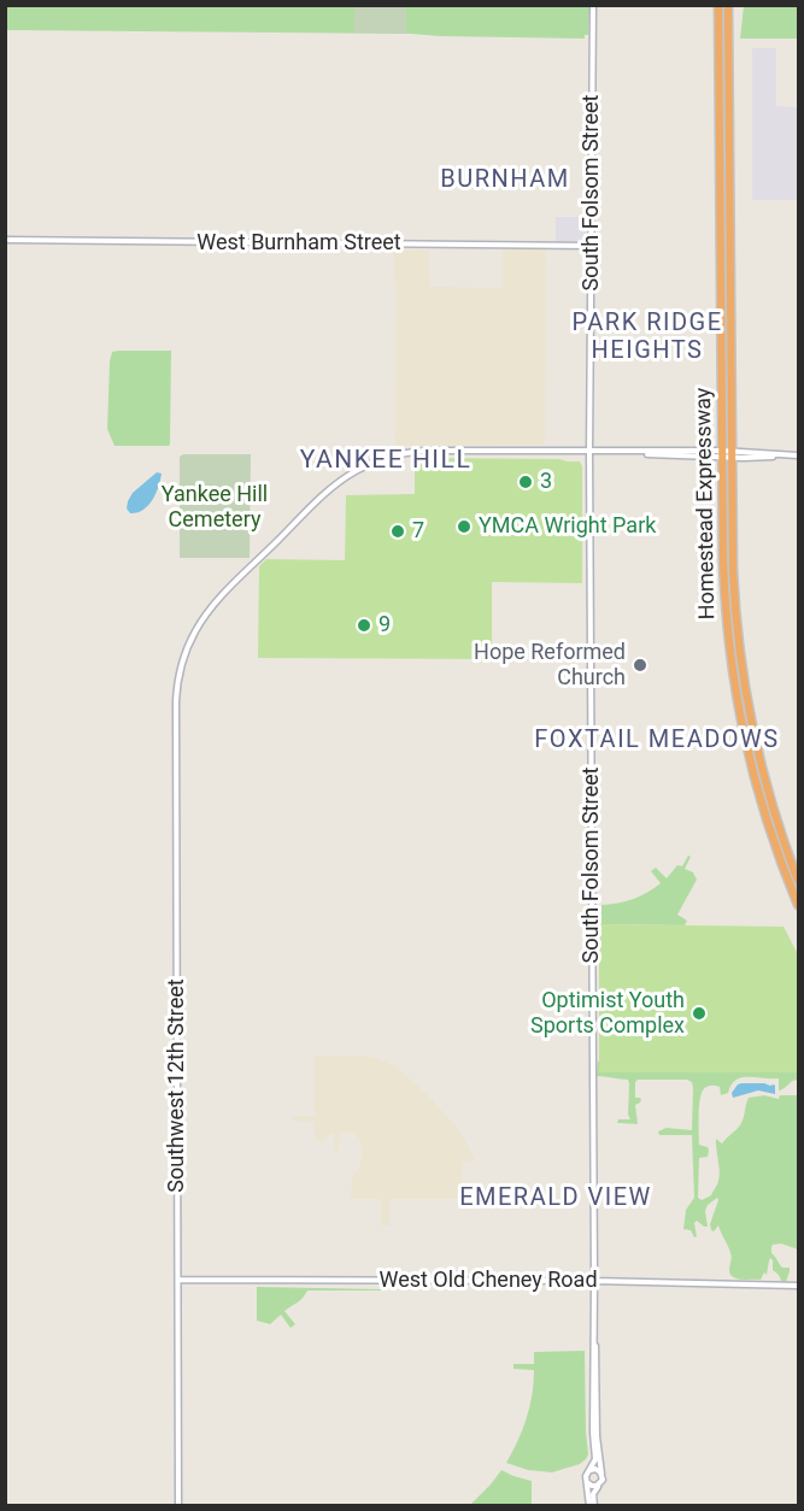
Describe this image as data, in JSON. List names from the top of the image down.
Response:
{
  "streets": {
    "highway": ["Homestead Expressway"],
    "street": [
      "South Folsom Street",
      "West Burnham Street",
      "Southwest 12th Street",
      "West Old Cheney Road"
    ]
  },
  "crossings": [
    ["South Folsom Street", "West Burnham Street"],
    ["South Folsom Street", "Southwest 12th Street"],
    ["South Folsom Street", "West Old Cheney Road"],
    ["Homestead Expressway", "Southwest 12th Street"],
    ["Southwest 12th Street", "West Old Cheney Road"]
  ],
  "districts": [
    "BURNHAM",
    "PARK RIDGE HEIGHTS",
    "YANKEE HILL",
    "FOXTAIL MEADOWS",
    "EMERALD VIEW"
  ],
  "parks": ["Yankee Hill Cemetery"],
  "places": [
    "3",
    "YMCA Wright Park",
    "7",
    "9",
    "Hope Reformed Church",
    "Optimist Youth Sports Complex"
  ]
}
